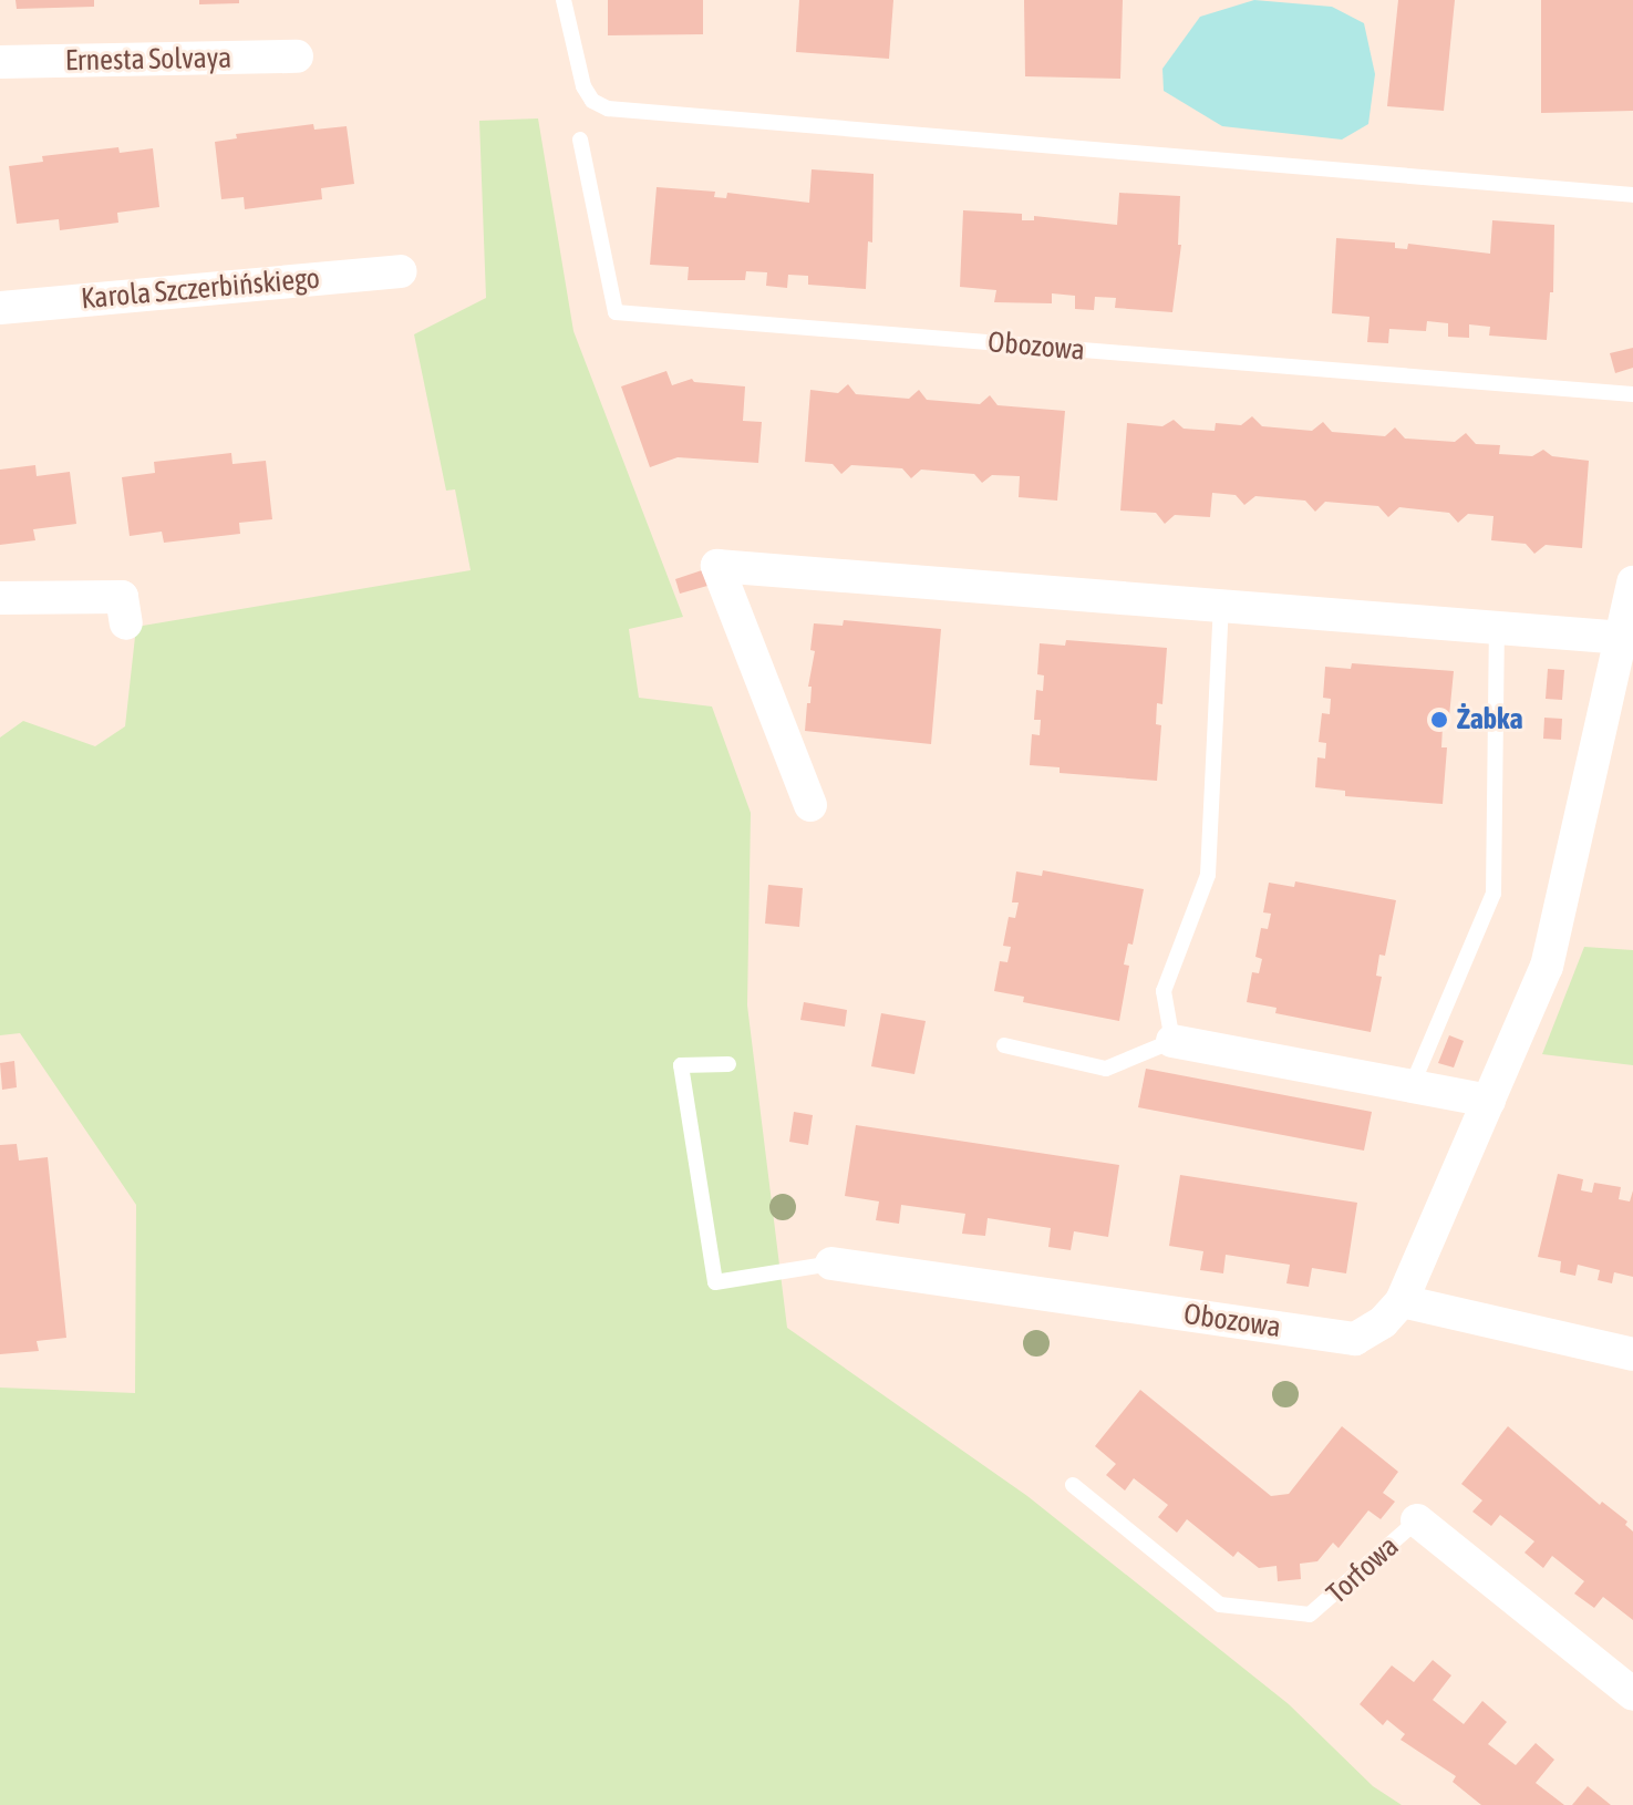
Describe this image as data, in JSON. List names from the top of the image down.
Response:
{
  "streets": {
    "street": [
      "Ernesta Solvaya",
      "Karola Szczerbińskiego",
      "Obozowa",
      "Torfowa"
    ]
  },
  "places": ["Żabka"]
}
